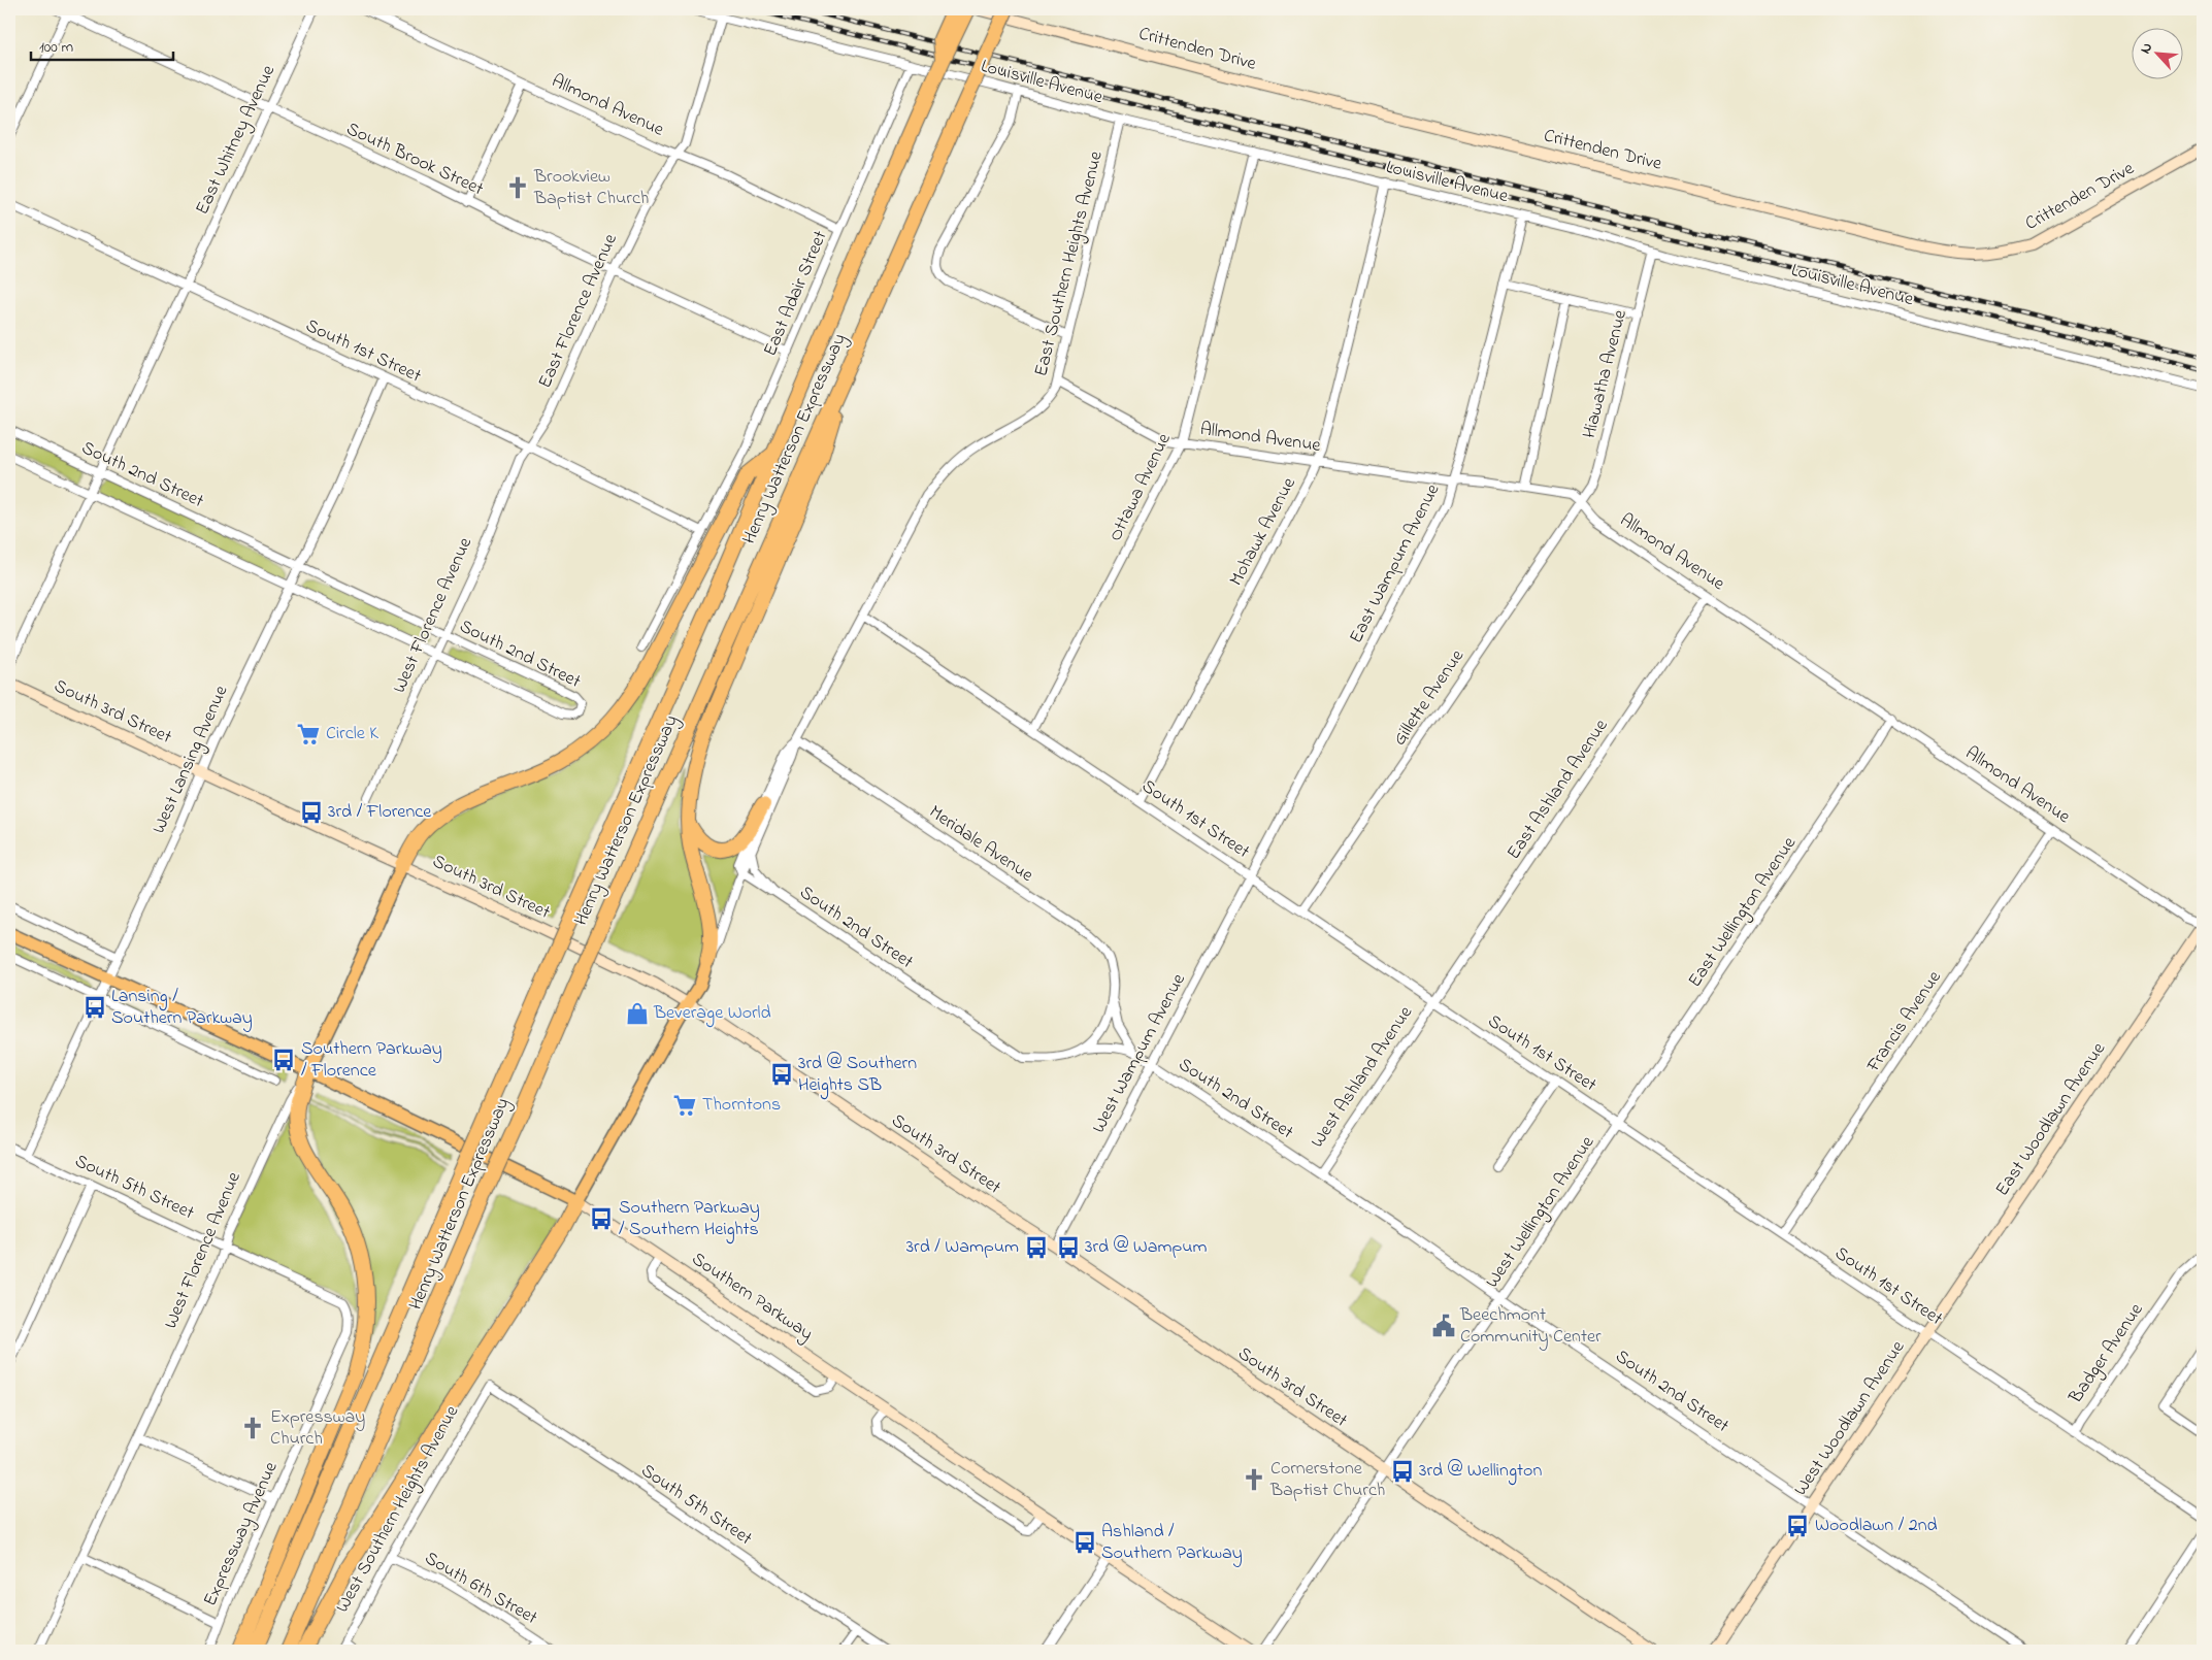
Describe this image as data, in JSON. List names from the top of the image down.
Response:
{
  "streets": {
    "highway": ["Henry Watterson Expressway"],
    "main road": [
      "Crittenden Drive",
      "West Florence Avenue",
      "South 3rd Street",
      "East Woodlawn Avenue",
      "Southern Parkway",
      "West Woodlawn Avenue"
    ],
    "street": [
      "Louisville Avenue",
      "Allmond Avenue",
      "East Whitney Avenue",
      "South Brook Street",
      "East Southern Heights Avenue",
      "East Adair Street",
      "East Florence Avenue",
      "South 1st Street",
      "Hiawatha Avenue",
      "South 2nd Street",
      "Ottawa Avenue",
      "Mohawk Avenue",
      "East Wampum Avenue",
      "Gillette Avenue",
      "West Lansing Avenue",
      "East Ashland Avenue",
      "Meridale Avenue",
      "East Wellington Avenue",
      "Francis Avenue",
      "West Wampum Avenue",
      "West Ashland Avenue",
      "South 5th Street",
      "West Wellington Avenue",
      "Badger Avenue",
      "West Southern Heights Avenue",
      "Expressway Avenue",
      "South 6th Street"
    ]
  },
  "crossings": [
    ["Louisville Avenue", "East Southern Heights Avenue"],
    ["Louisville Avenue", "East Adair Street"],
    ["Louisville Avenue", "East Florence Avenue"],
    ["Louisville Avenue", "Hiawatha Avenue"],
    ["Louisville Avenue", "Ottawa Avenue"],
    ["Louisville Avenue", "Mohawk Avenue"],
    ["Louisville Avenue", "East Wampum Avenue"],
    ["Allmond Avenue", "East Southern Heights Avenue"],
    ["Allmond Avenue", "East Adair Street"],
    ["Allmond Avenue", "East Florence Avenue"],
    ["Allmond Avenue", "Hiawatha Avenue"],
    ["Allmond Avenue", "Ottawa Avenue"],
    ["Allmond Avenue", "Mohawk Avenue"],
    ["Allmond Avenue", "East Wampum Avenue"],
    ["Allmond Avenue", "Gillette Avenue"],
    ["Allmond Avenue", "East Ashland Avenue"],
    ["Allmond Avenue", "East Wellington Avenue"],
    ["Allmond Avenue", "Francis Avenue"],
    ["Allmond Avenue", "East Woodlawn Avenue"],
    ["East Whitney Avenue", "South Brook Street"],
    ["East Whitney Avenue", "South 1st Street"],
    ["East Whitney Avenue", "South 2nd Street"],
    ["South Brook Street", "East Adair Street"],
    ["South Brook Street", "East Florence Avenue"],
    ["East Southern Heights Avenue", "South 1st Street"],
    ["East Adair Street", "South 1st Street"],
    ["East Florence Avenue", "South 1st Street"],
    ["East Florence Avenue", "West Florence Avenue"],
    ["South 1st Street", "Ottawa Avenue"],
    ["South 1st Street", "Mohawk Avenue"],
    ["South 1st Street", "East Wampum Avenue"],
    ["South 1st Street", "West Florence Avenue"],
    ["South 1st Street", "Gillette Avenue"],
    ["South 1st Street", "West Lansing Avenue"],
    ["South 1st Street", "East Ashland Avenue"],
    ["South 1st Street", "East Wellington Avenue"],
    ["South 1st Street", "Francis Avenue"],
    ["South 1st Street", "West Wampum Avenue"],
    ["South 1st Street", "West Ashland Avenue"],
    ["South 1st Street", "East Woodlawn Avenue"],
    ["South 1st Street", "West Wellington Avenue"],
    ["South 1st Street", "Badger Avenue"],
    ["South 1st Street", "West Woodlawn Avenue"],
    ["Hiawatha Avenue", "Gillette Avenue"],
    ["South 2nd Street", "West Florence Avenue"],
    ["South 2nd Street", "West Lansing Avenue"],
    ["South 2nd Street", "Meridale Avenue"],
    ["South 2nd Street", "West Wampum Avenue"],
    ["South 2nd Street", "West Ashland Avenue"],
    ["South 2nd Street", "West Wellington Avenue"],
    ["South 2nd Street", "West Woodlawn Avenue"],
    ["East Wampum Avenue", "West Wampum Avenue"],
    ["West Florence Avenue", "South 3rd Street"],
    ["West Florence Avenue", "South 5th Street"],
    ["West Florence Avenue", "Southern Parkway"],
    ["South 3rd Street", "West Lansing Avenue"],
    ["South 3rd Street", "West Wampum Avenue"],
    ["South 3rd Street", "West Wellington Avenue"],
    ["West Lansing Avenue", "South 5th Street"],
    ["West Lansing Avenue", "Southern Parkway"],
    ["East Ashland Avenue", "West Ashland Avenue"],
    ["East Wellington Avenue", "West Wellington Avenue"],
    ["East Woodlawn Avenue", "West Woodlawn Avenue"],
    ["South 5th Street", "West Southern Heights Avenue"],
    ["South 5th Street", "Expressway Avenue"],
    ["West Southern Heights Avenue", "South 6th Street"]
  ],
  "places": {
    "church": ["Brookview Baptist Church", "Expressway Church", "Cornerstone Baptist Church"],
    "supermarket": ["Circle K", "Thorntons"],
    "bus stop": [
      "3rd / Florence",
      "Lansing / Southern Parkway",
      "Southern Parkway / Florence",
      "3rd @ Southern Heights SB",
      "Southern Parkway / Southern Heights",
      "3rd / Wampum",
      "3rd @ Wampum",
      "3rd @ Wellington",
      "Woodlawn / 2nd",
      "Ashland / Southern Parkway"
    ],
    "shop": ["Beverage World"],
    "public building": ["Beechmont Community Center"]
  },
  "scale_bar": "100 m",
  "north": "top left"
}
